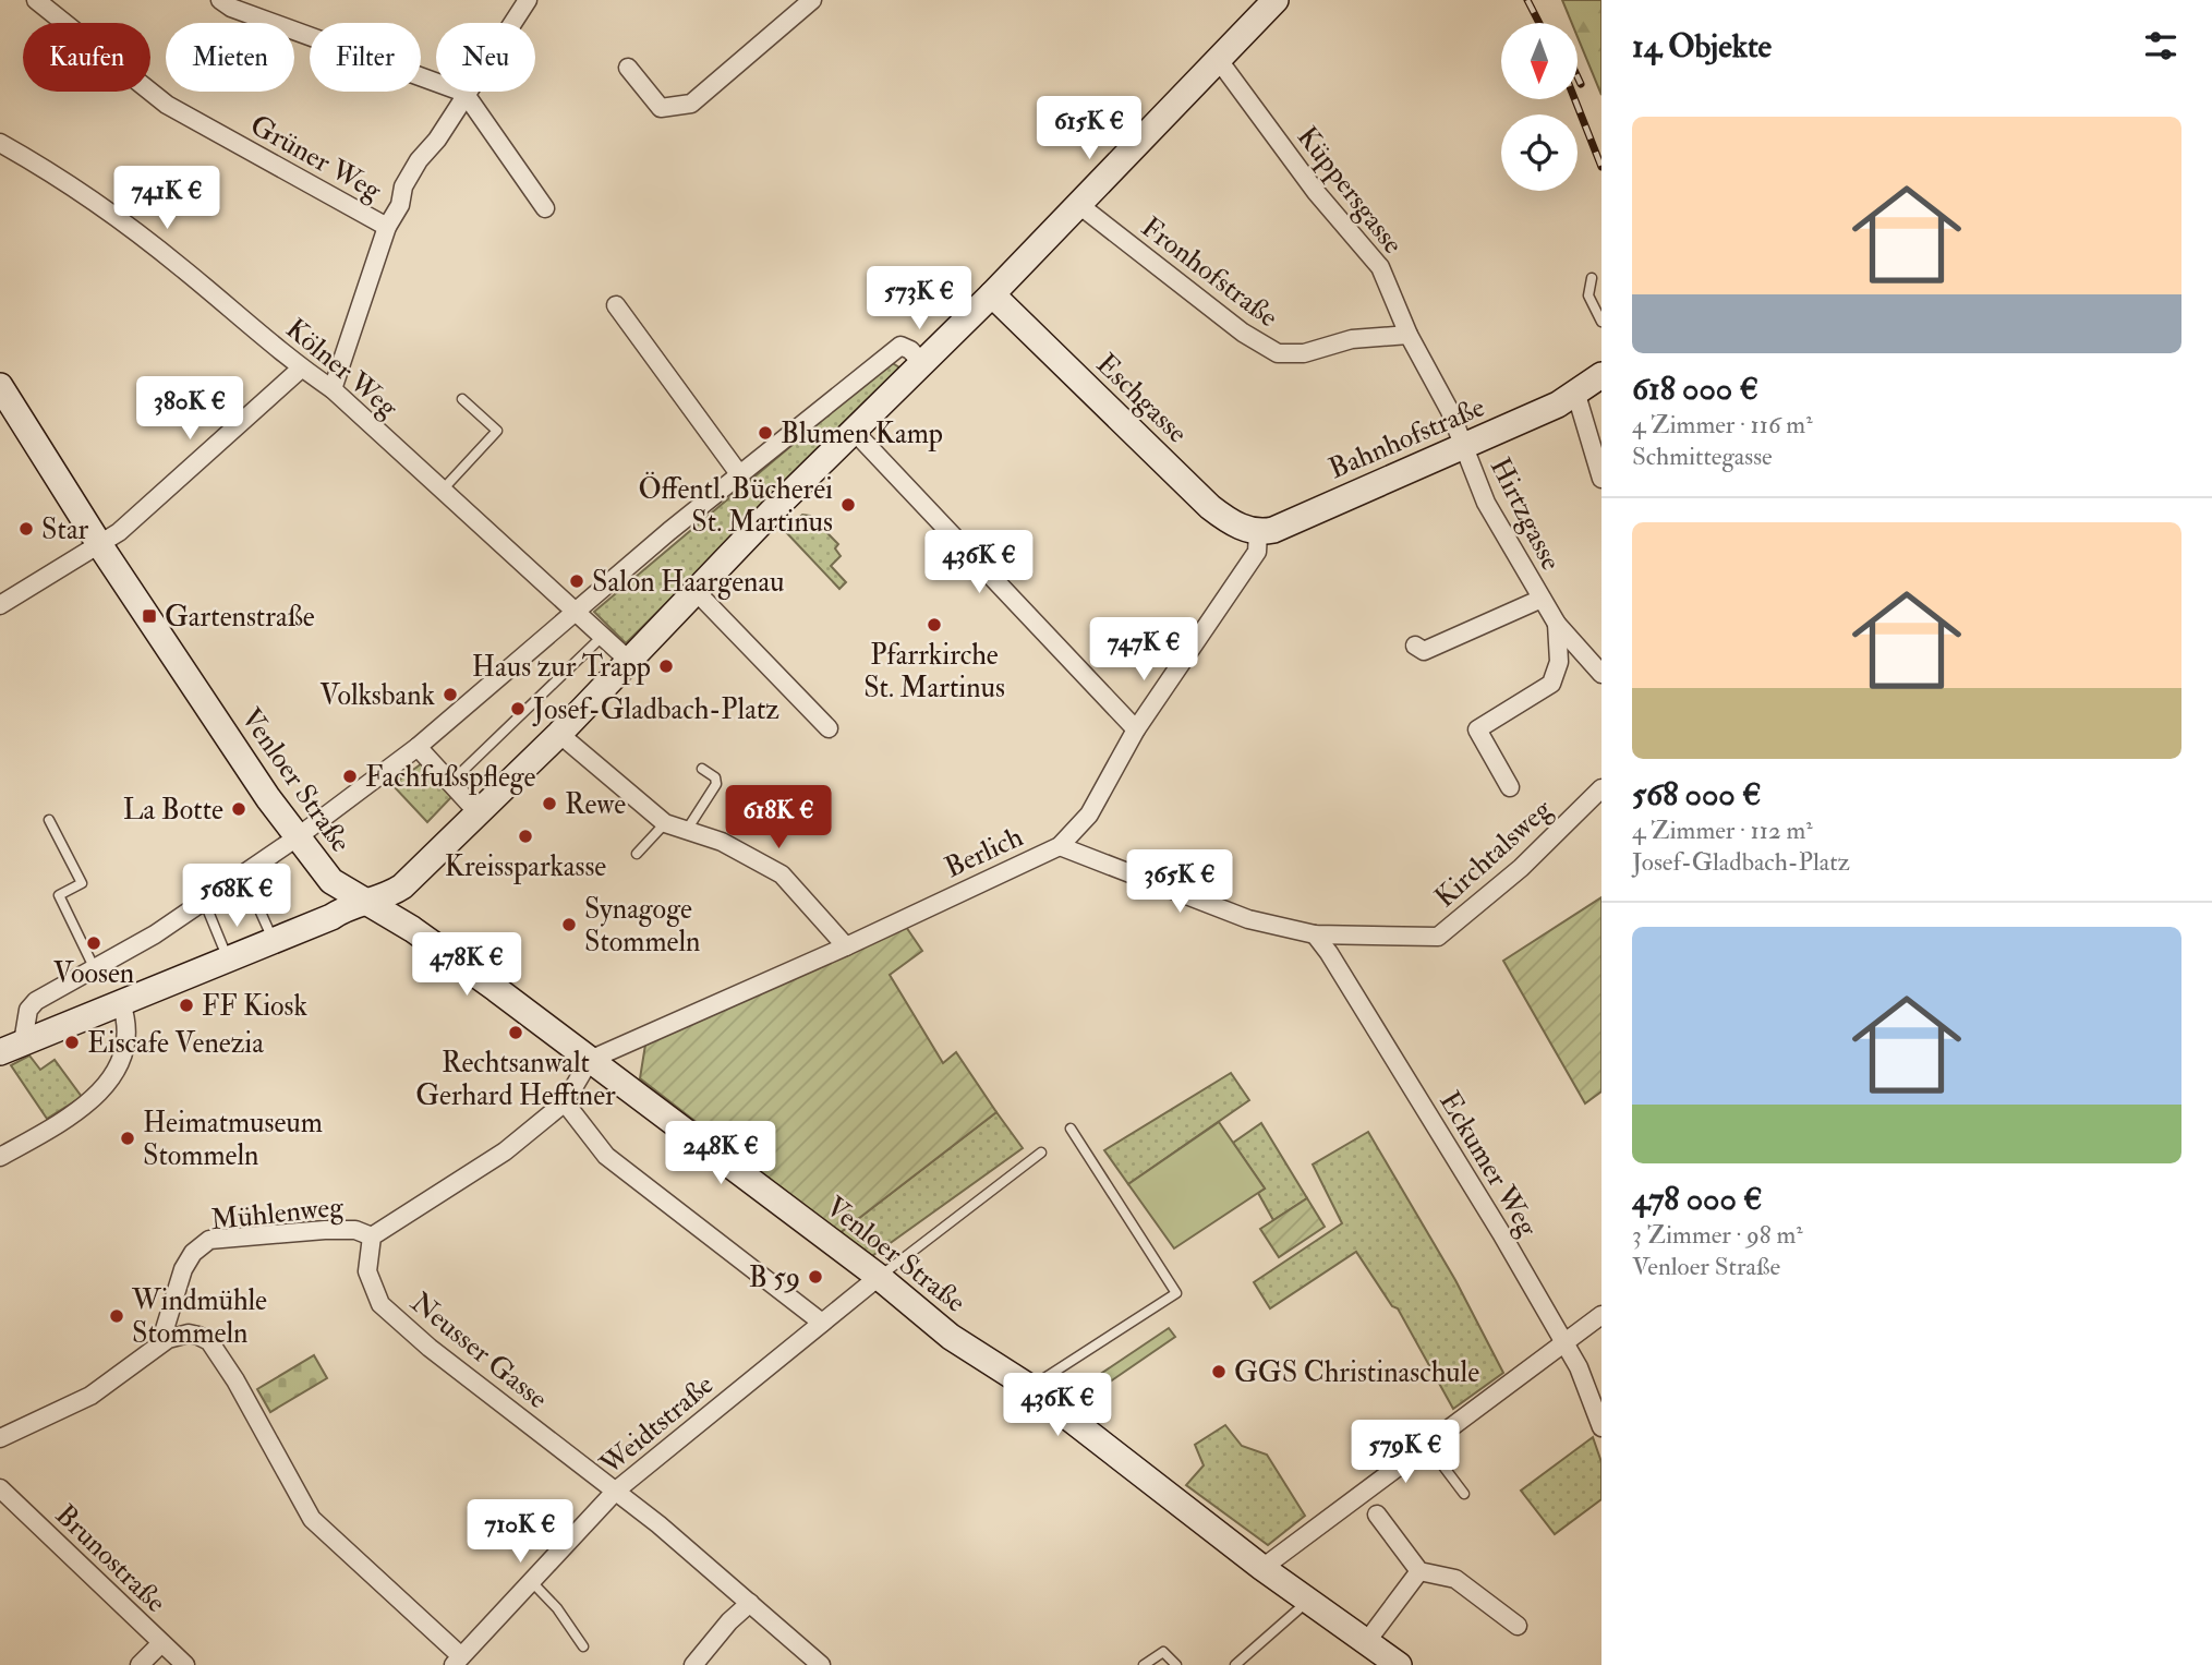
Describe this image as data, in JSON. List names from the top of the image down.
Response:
{
  "streets": {
    "street": [
      "Grüner Weg",
      "Küppersgasse",
      "Fronhofstraße",
      "Kölner Weg",
      "Eschgasse",
      "Bahnhofstraße",
      "Hirtzgasse",
      "Venloer Straße",
      "Berlich",
      "Kirchtalsweg",
      "Eckumer Weg",
      "Mühlenweg",
      "Neusser Gasse",
      "Weidtstraße",
      "Brunostraße"
    ]
  },
  "crossings": [
    ["Küppersgasse", "Fronhofstraße"],
    ["Küppersgasse", "Bahnhofstraße"],
    ["Küppersgasse", "Hirtzgasse"],
    ["Eschgasse", "Bahnhofstraße"],
    ["Eschgasse", "Berlich"],
    ["Bahnhofstraße", "Hirtzgasse"],
    ["Bahnhofstraße", "Berlich"],
    ["Venloer Straße", "Berlich"],
    ["Venloer Straße", "Weidtstraße"],
    ["Berlich", "Kirchtalsweg"],
    ["Kirchtalsweg", "Eckumer Weg"],
    ["Mühlenweg", "Neusser Gasse"],
    ["Neusser Gasse", "Weidtstraße"]
  ],
  "places": {
    "other": [
      "Blumen Kamp",
      "Öffentl. Bücherei St. Martinus",
      "Star",
      "Salon Haargenau",
      "Pfarrkirche St. Martinus",
      "Haus zur Trapp",
      "Volksbank",
      "Josef-Gladbach-Platz",
      "Fachfußspflege",
      "Rewe",
      "La Botte",
      "Kreissparkasse",
      "Synagoge Stommeln",
      "Voosen",
      "FF Kiosk",
      "Rechtsanwalt Gerhard Hefftner",
      "Eiscafe Venezia",
      "Heimatmuseum Stommeln",
      "B 59",
      "Windmühle Stommeln",
      "GGS Christinaschule"
    ],
    "transit": ["Gartenstraße"]
  },
  "north": "bottom",
  "page": {
    "heading": "14 Objekte",
    "chip": [
      "Kaufen",
      "Mieten",
      "Filter",
      "Neu"
    ],
    "list": [
      {
        "name": "618 000 €",
        "note": "4 Zimmer · 116 m² · Schmittegasse"
      },
      {
        "name": "568 000 €",
        "note": "4 Zimmer · 112 m² · Josef-Gladbach-Platz"
      },
      {
        "name": "478 000 €",
        "note": "3 Zimmer · 98 m² · Venloer Straße"
      }
    ],
    "price": [
      "615K €",
      "741K €",
      "573K €",
      "380K €",
      "436K €",
      "747K €",
      "618K €",
      "365K €",
      "568K €",
      "478K €",
      "248K €",
      "436K €",
      "579K €",
      "710K €"
    ]
  }
}
